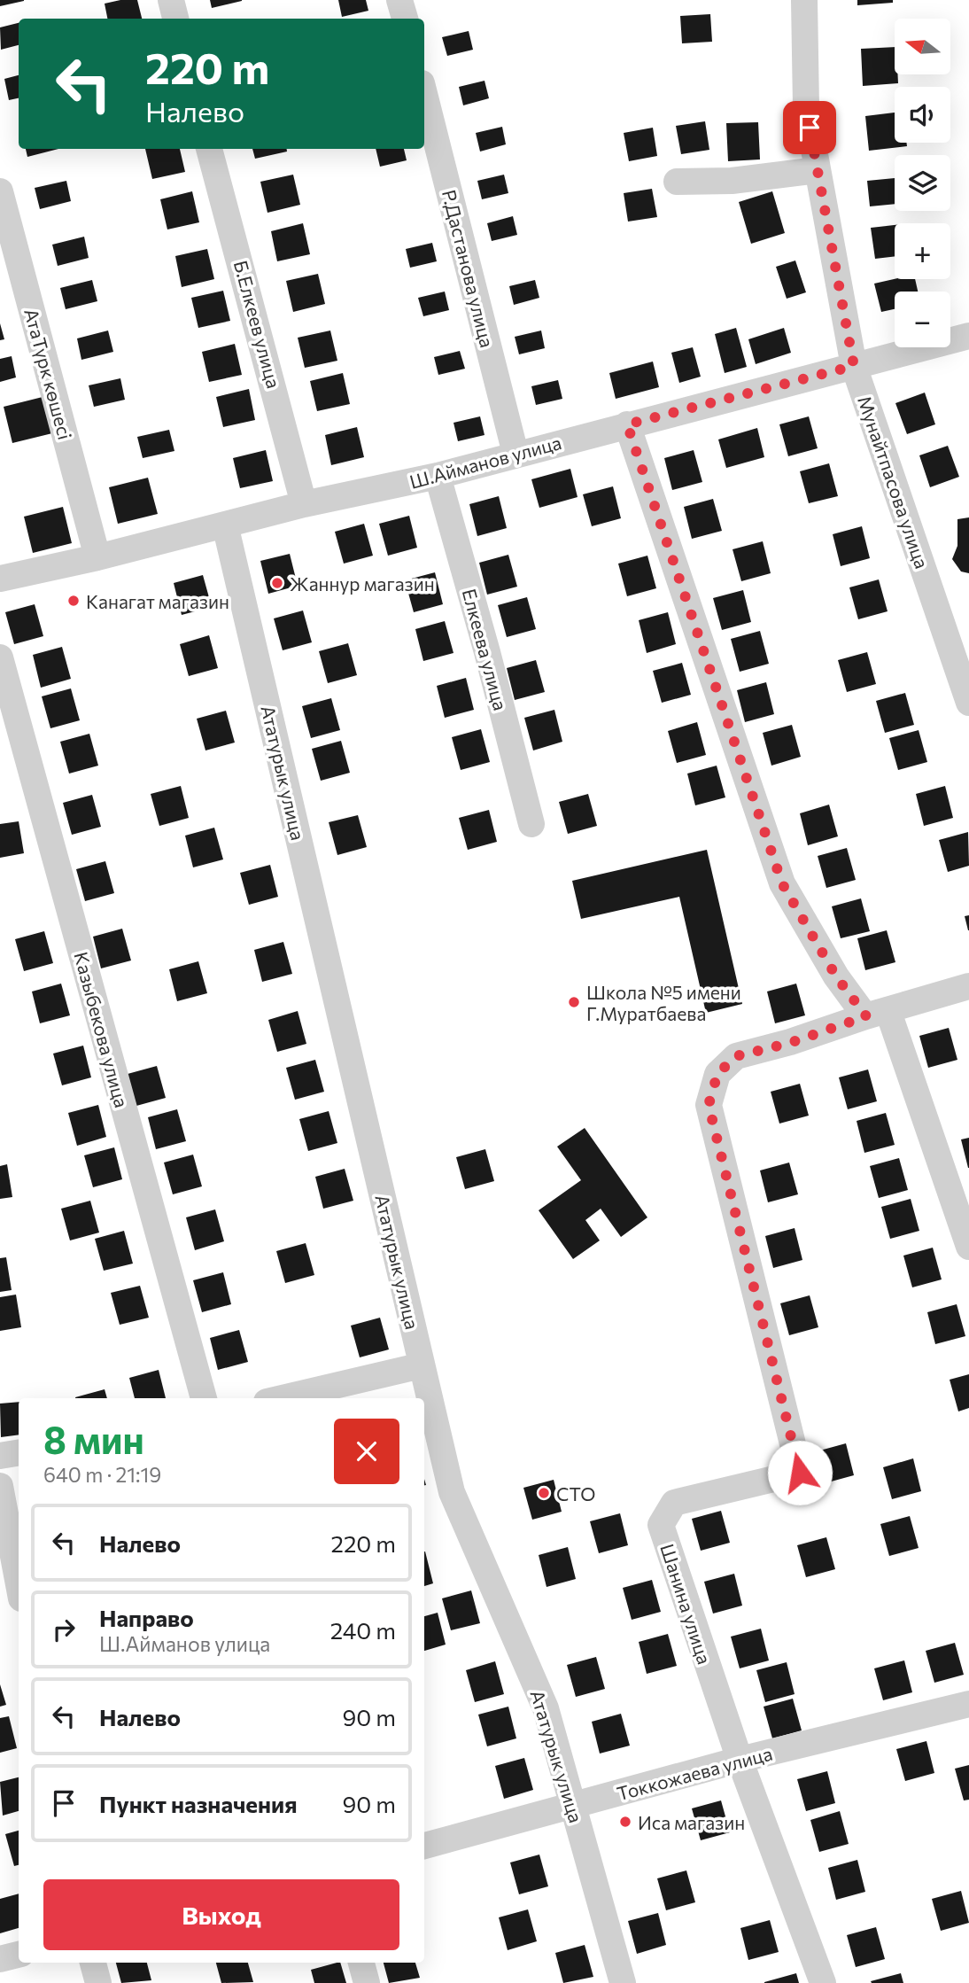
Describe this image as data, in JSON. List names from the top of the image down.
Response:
{
  "streets": {
    "street": [
      "Р.Дастанова улица",
      "Б.Елкеев улица",
      "АтаТүрк көшесі",
      "Ш.Айманов улица",
      "Мунайтпасова улица",
      "Елкеева улица",
      "Ататурык улица",
      "Казыбекова улица",
      "Шанина улица",
      "Токкожаева улица"
    ]
  },
  "crossings": [
    ["Р.Дастанова улица", "Ш.Айманов улица"],
    ["Б.Елкеев улица", "Ш.Айманов улица"],
    ["АтаТүрк көшесі", "Ш.Айманов улица"],
    ["Ш.Айманов улица", "Мунайтпасова улица"],
    ["Ш.Айманов улица", "Елкеева улица"],
    ["Ш.Айманов улица", "Ататурык улица"],
    ["Ататурык улица", "Токкожаева улица"],
    ["Шанина улица", "Токкожаева улица"]
  ],
  "places": [
    "Жаннур магазин",
    "Канагат магазин",
    "Школа №5 имени Г.Муратбаева",
    "СТО",
    "Иса магазин"
  ],
  "north": "left",
  "page": {
    "map_buttons": ["+", "−"],
    "turn": ["220 m", "Налево"],
    "heading": ["8 мин", "640 m · 21:19"],
    "list": [
      {
        "name": "Налево",
        "value": "220 m"
      },
      {
        "name": "Направо",
        "note": "Ш.Айманов улица",
        "value": "240 m"
      },
      {
        "name": "Налево",
        "value": "90 m"
      },
      {
        "name": "Пункт назначения",
        "value": "90 m"
      }
    ],
    "buttons": "Выход"
  }
}
